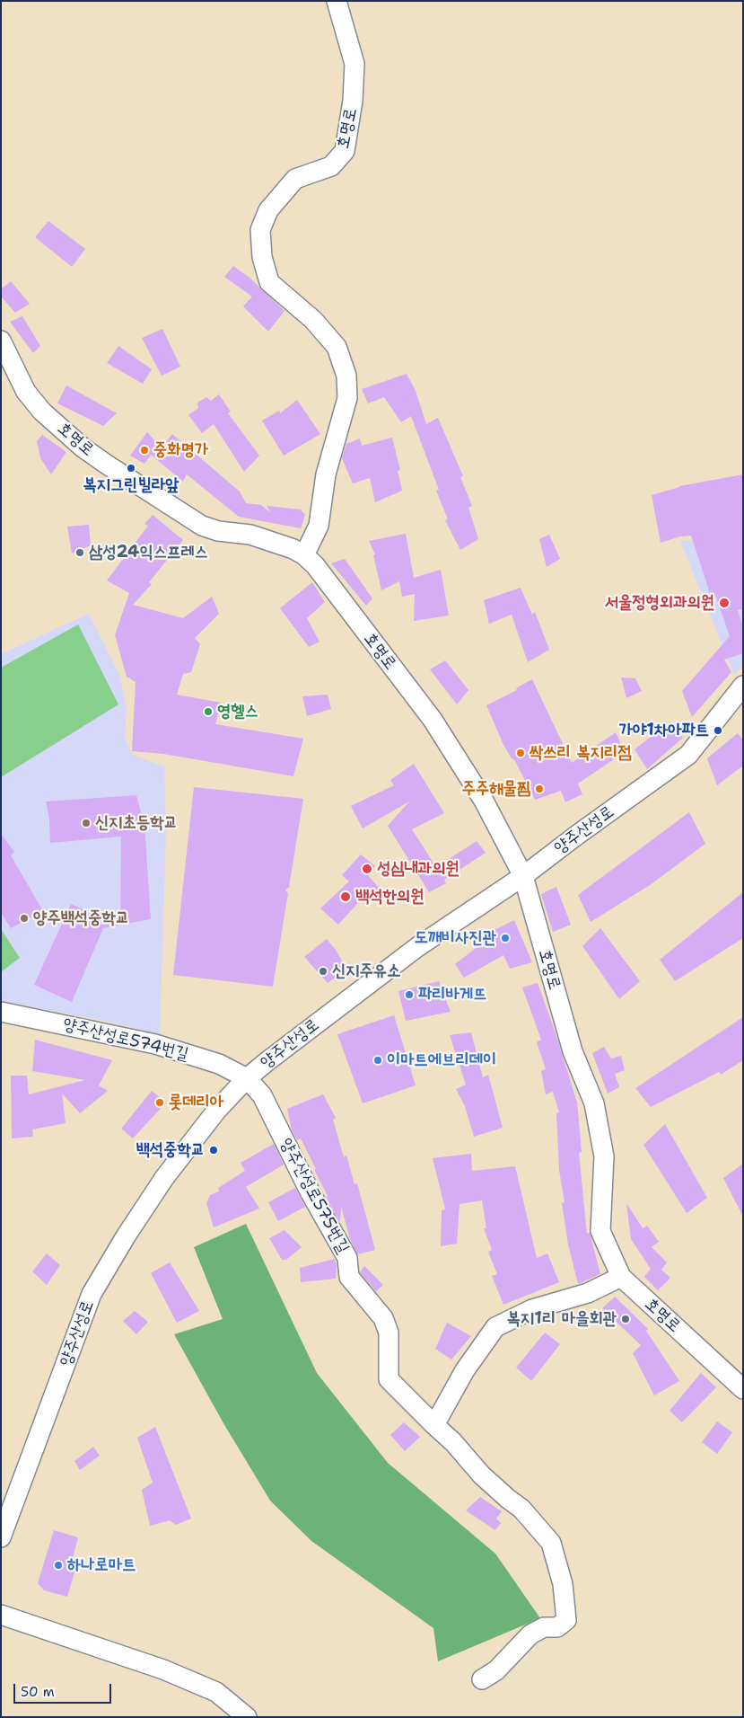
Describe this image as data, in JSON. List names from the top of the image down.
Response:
{
  "streets": {
    "street": [
      "호명로",
      "양주산성로",
      "양주산성로574번길",
      "양주산성로575번길"
    ]
  },
  "crossings": [
    ["호명로", "양주산성로"],
    ["양주산성로", "양주산성로574번길"],
    ["양주산성로", "양주산성로575번길"],
    ["양주산성로574번길", "양주산성로575번길"]
  ],
  "places": [
    "중화명가",
    "복지그린빌라앞",
    "삼성24익스프레스",
    "서울정형외과의원",
    "영헬스",
    "가야1차아파트",
    "싹쓰리 복지리점",
    "주주해물찜",
    "신지초등학교",
    "성심내과의원",
    "백석한의원",
    "양주백석중학교",
    "도깨비사진관",
    "신지주유소",
    "파리바게뜨",
    "이마트에브리데이",
    "롯데리아",
    "백석중학교",
    "복지1리 마을회관",
    "하나로마트"
  ],
  "scale_bar": "50 m"
}
